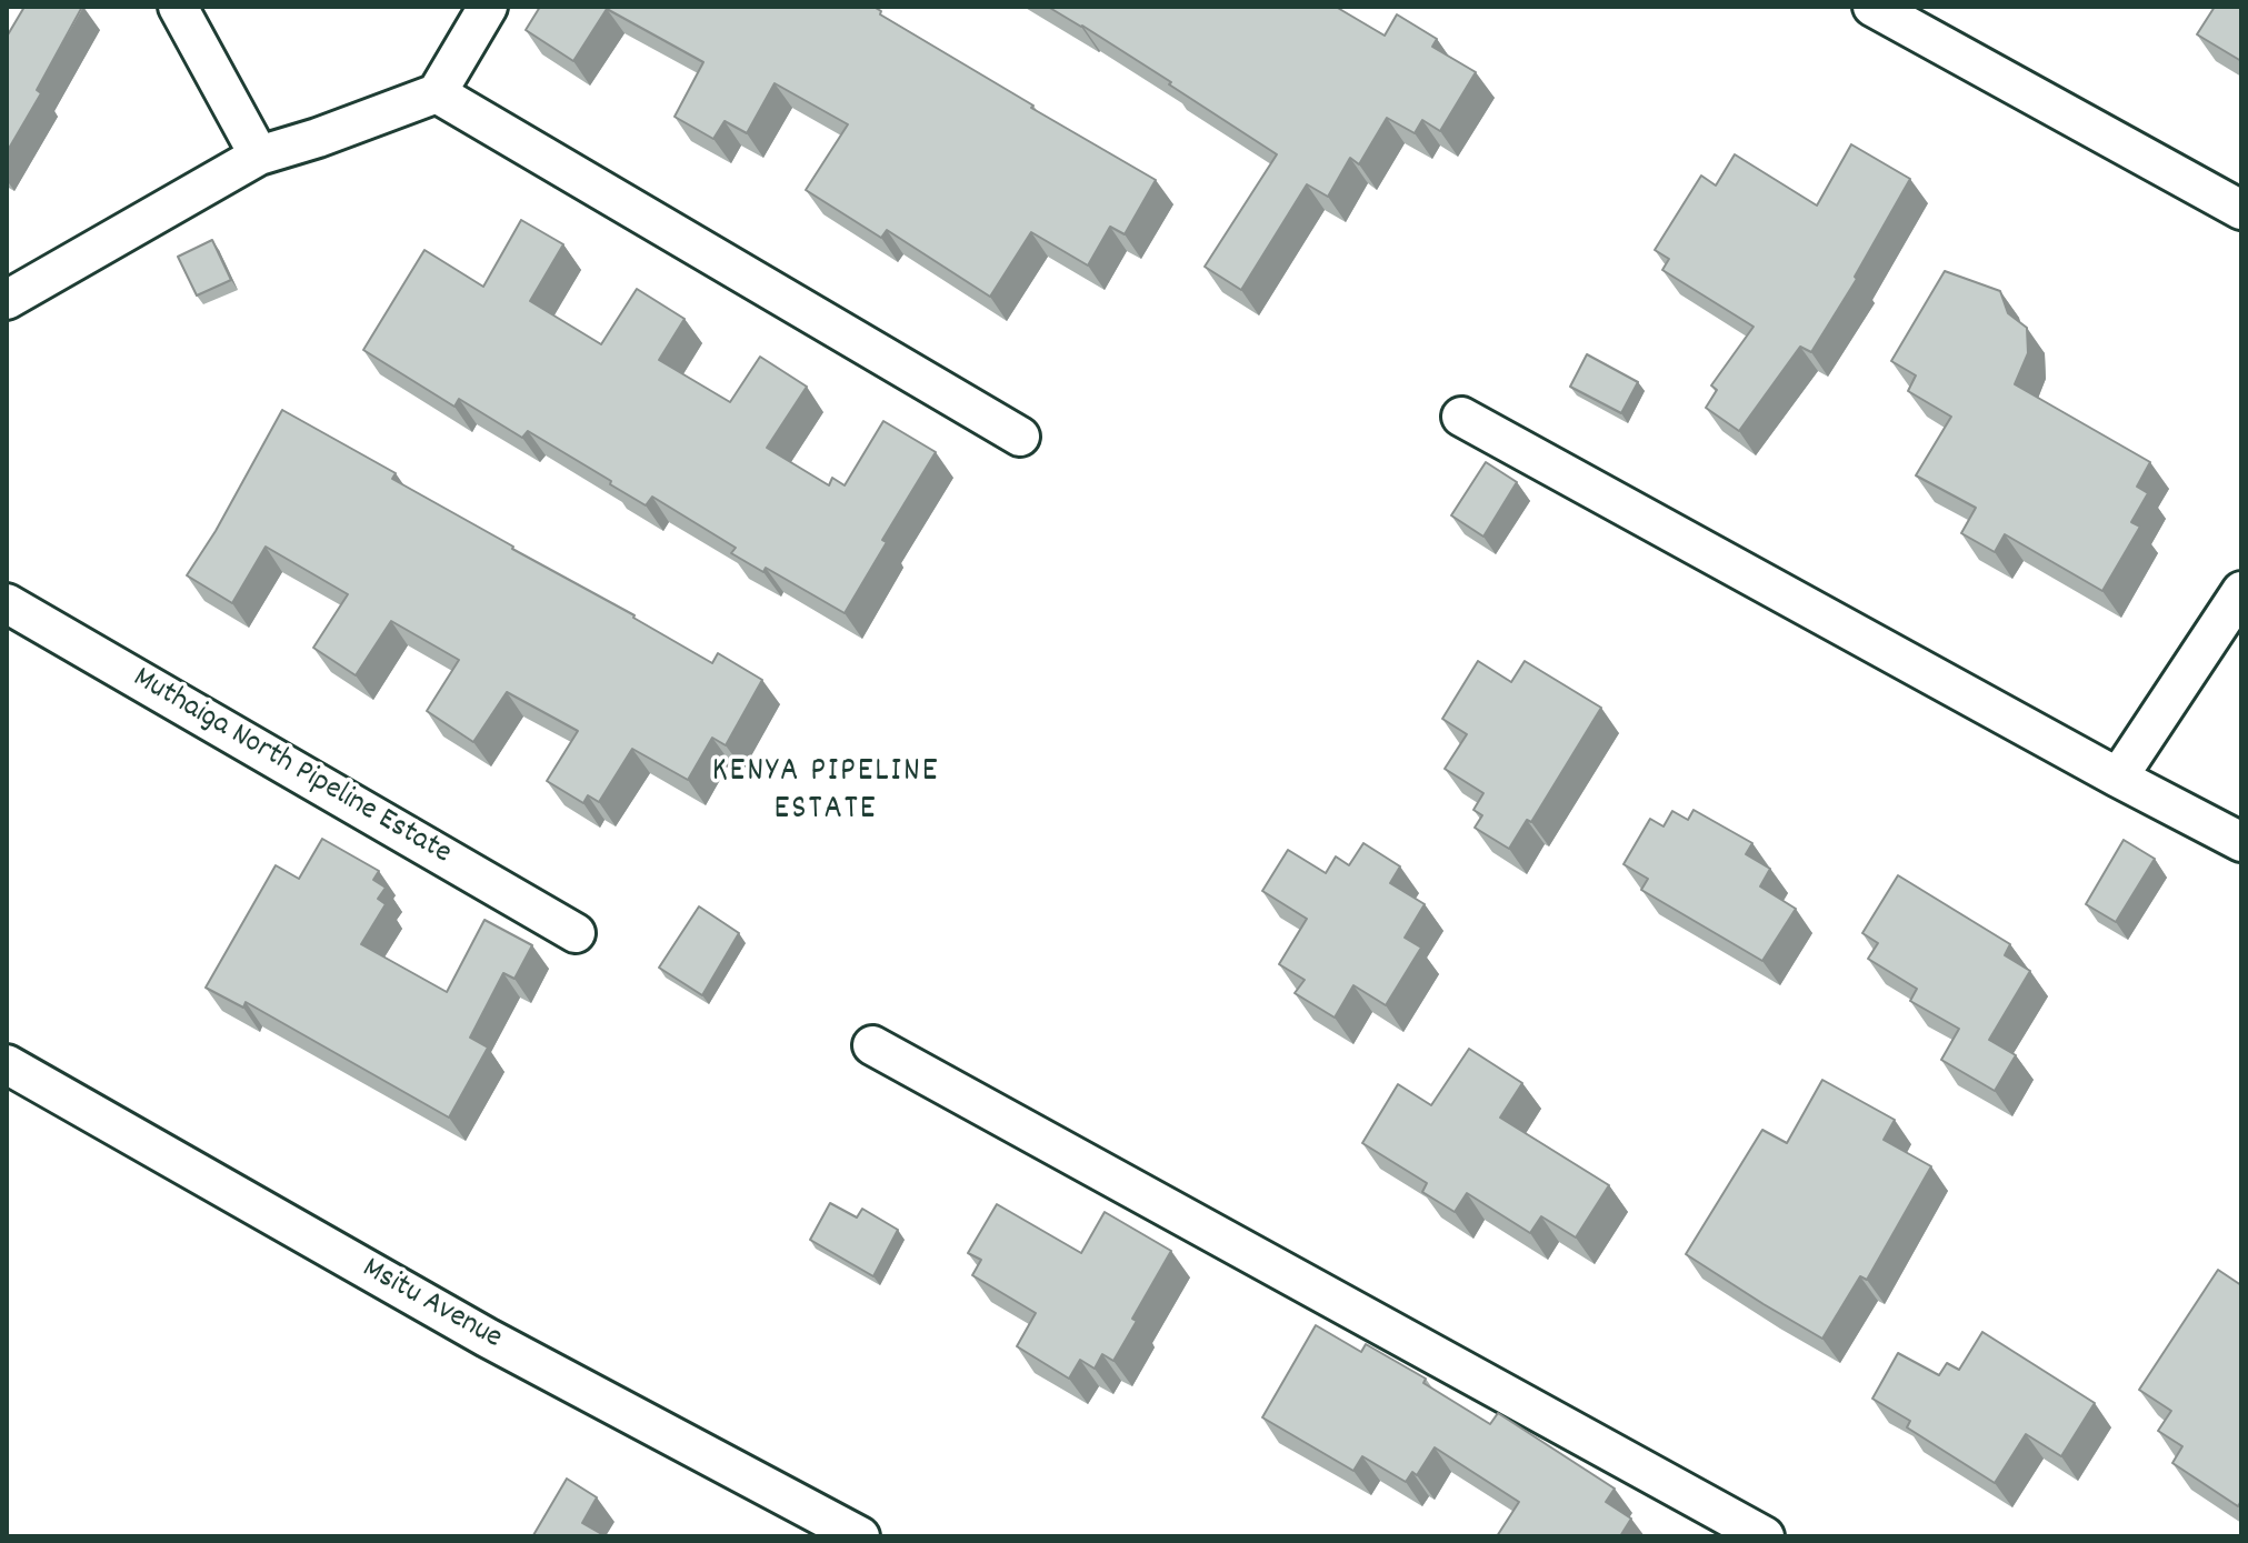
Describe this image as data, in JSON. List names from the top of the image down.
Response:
{
  "streets": {
    "street": ["Muthaiga North Pipeline Estate", "Msitu Avenue"]
  },
  "districts": ["KENYA PIPELINE ESTATE"]
}
